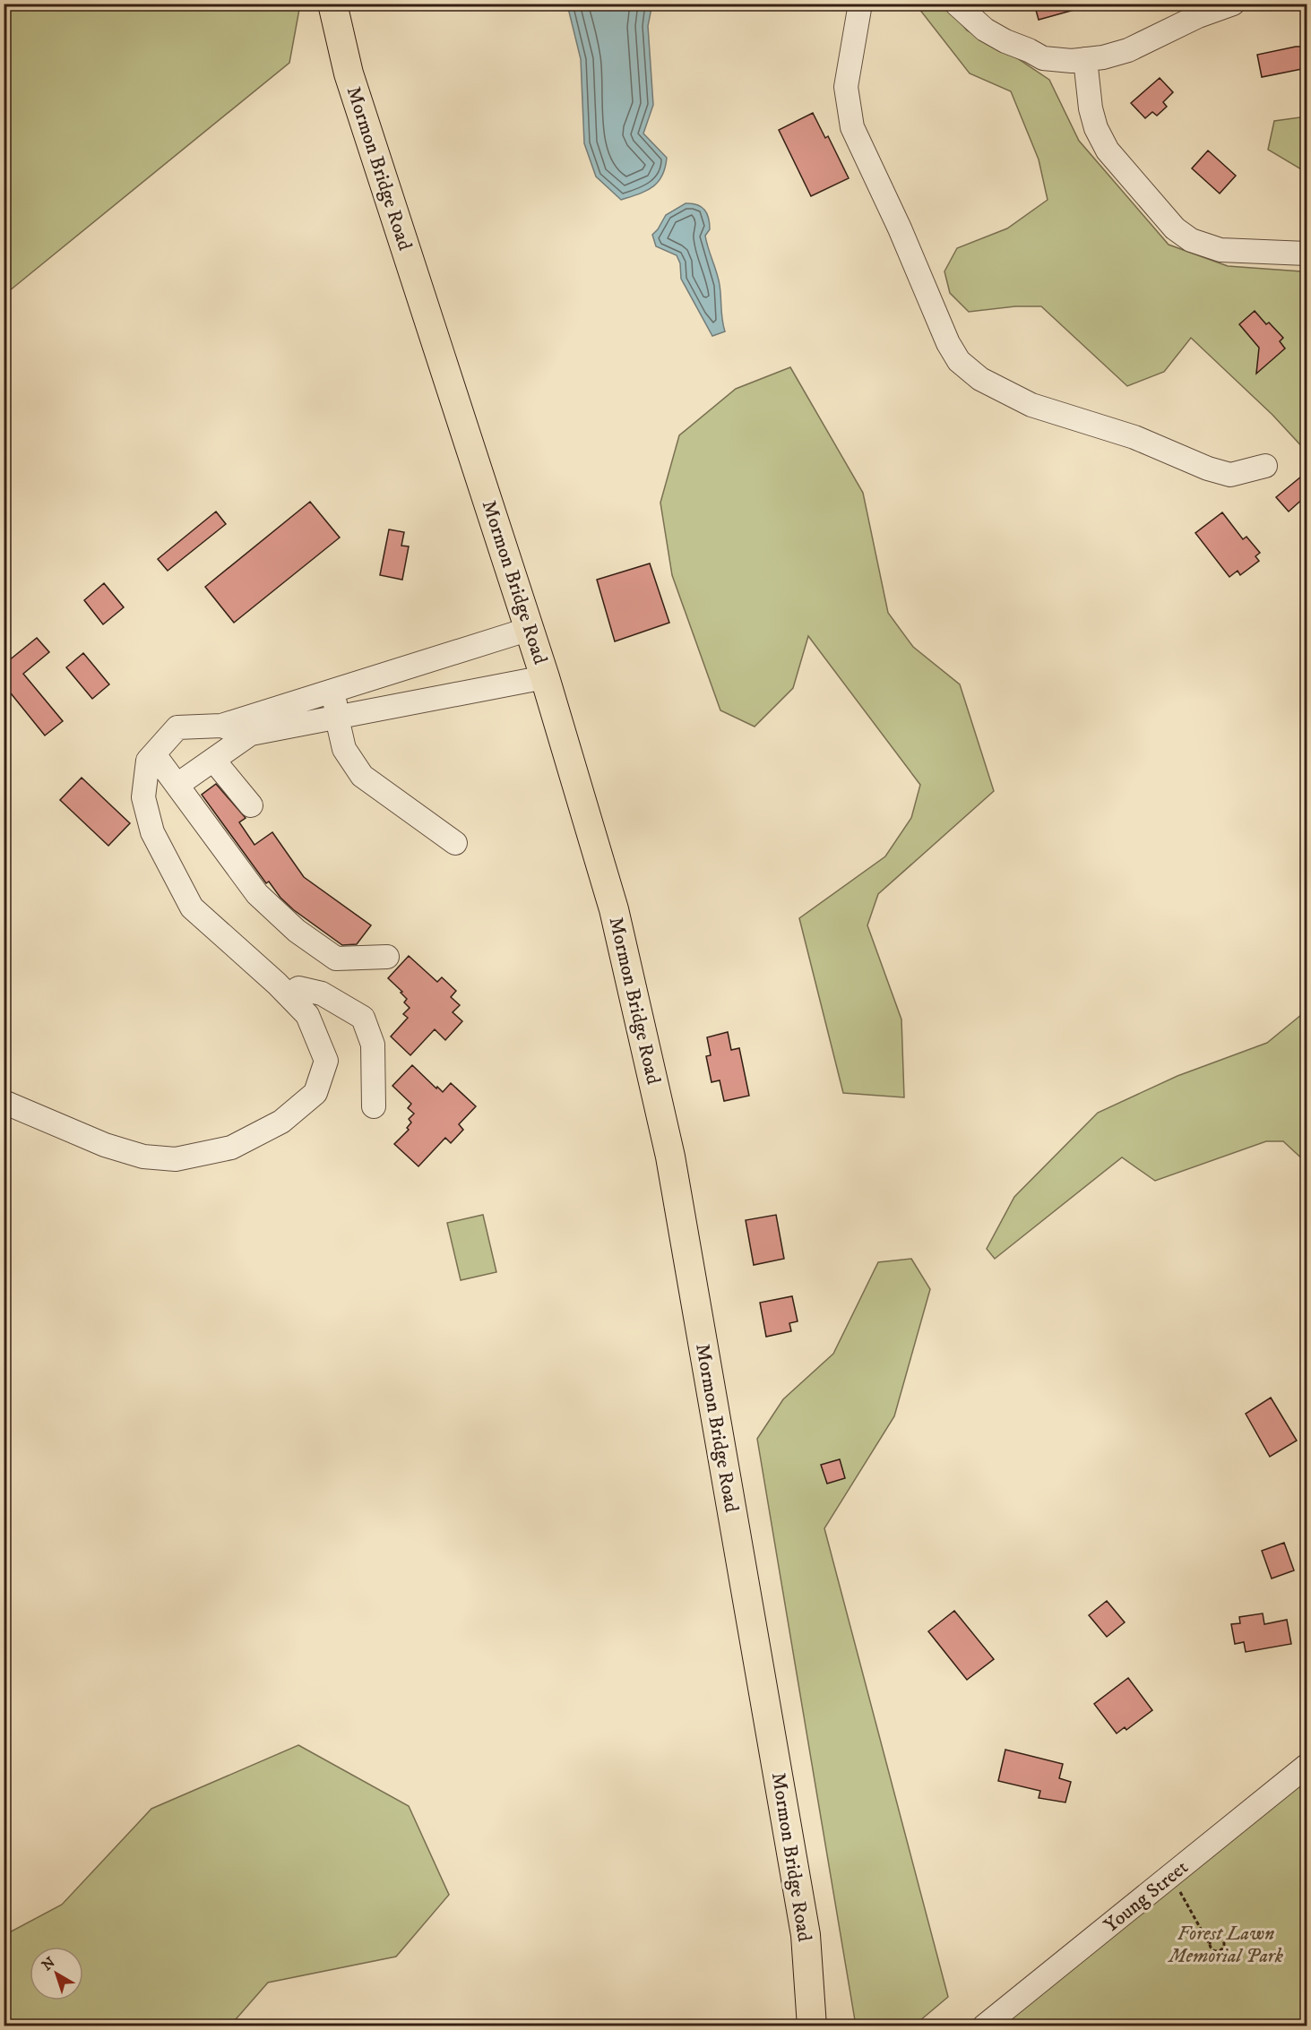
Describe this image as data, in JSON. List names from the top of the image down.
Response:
{
  "streets": {
    "main road": ["Mormon Bridge Road"],
    "street": ["Young Street"]
  },
  "parks": ["Forest Lawn Memorial Park"],
  "north": "top left"
}
